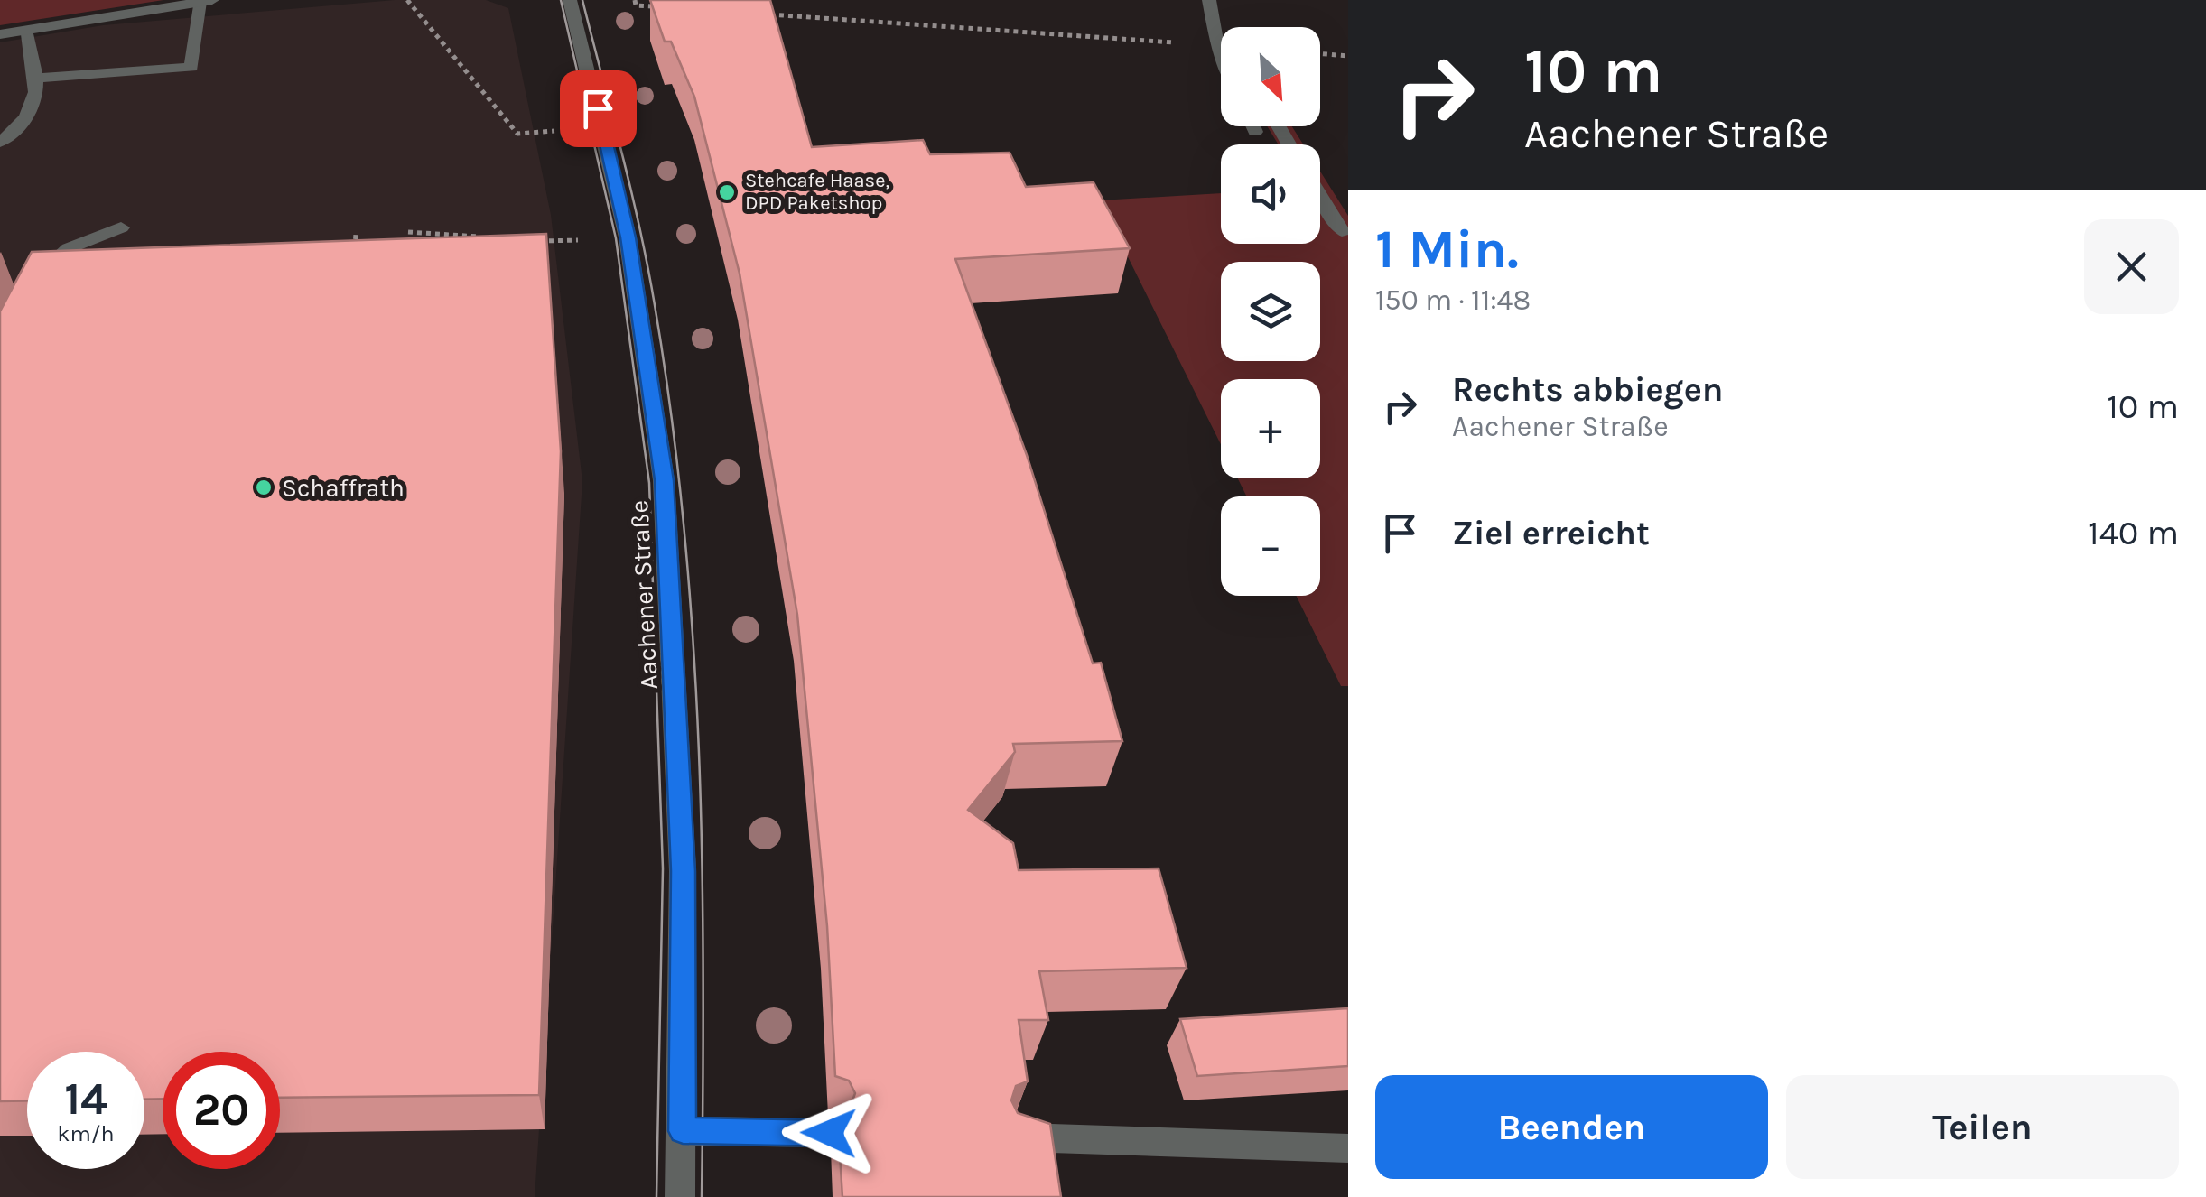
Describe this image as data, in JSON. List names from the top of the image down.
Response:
{
  "streets": {
    "street": ["Aachener Straße"]
  },
  "places": ["Stehcafe Haase, DPD Paketshop", "Schaffrath"],
  "north": "bottom right",
  "page": {
    "turn": ["10 m", "Aachener Straße"],
    "map_buttons": ["+", "−"],
    "heading": ["1 Min.", "150 m · 11:48"],
    "list": [
      {
        "name": "Rechts abbiegen",
        "note": "Aachener Straße",
        "value": "10 m"
      },
      {
        "name": "Ziel erreicht",
        "value": "140 m"
      }
    ],
    "speed": "14 km/h",
    "limit": "20",
    "buttons": ["Beenden", "Teilen"]
  }
}
